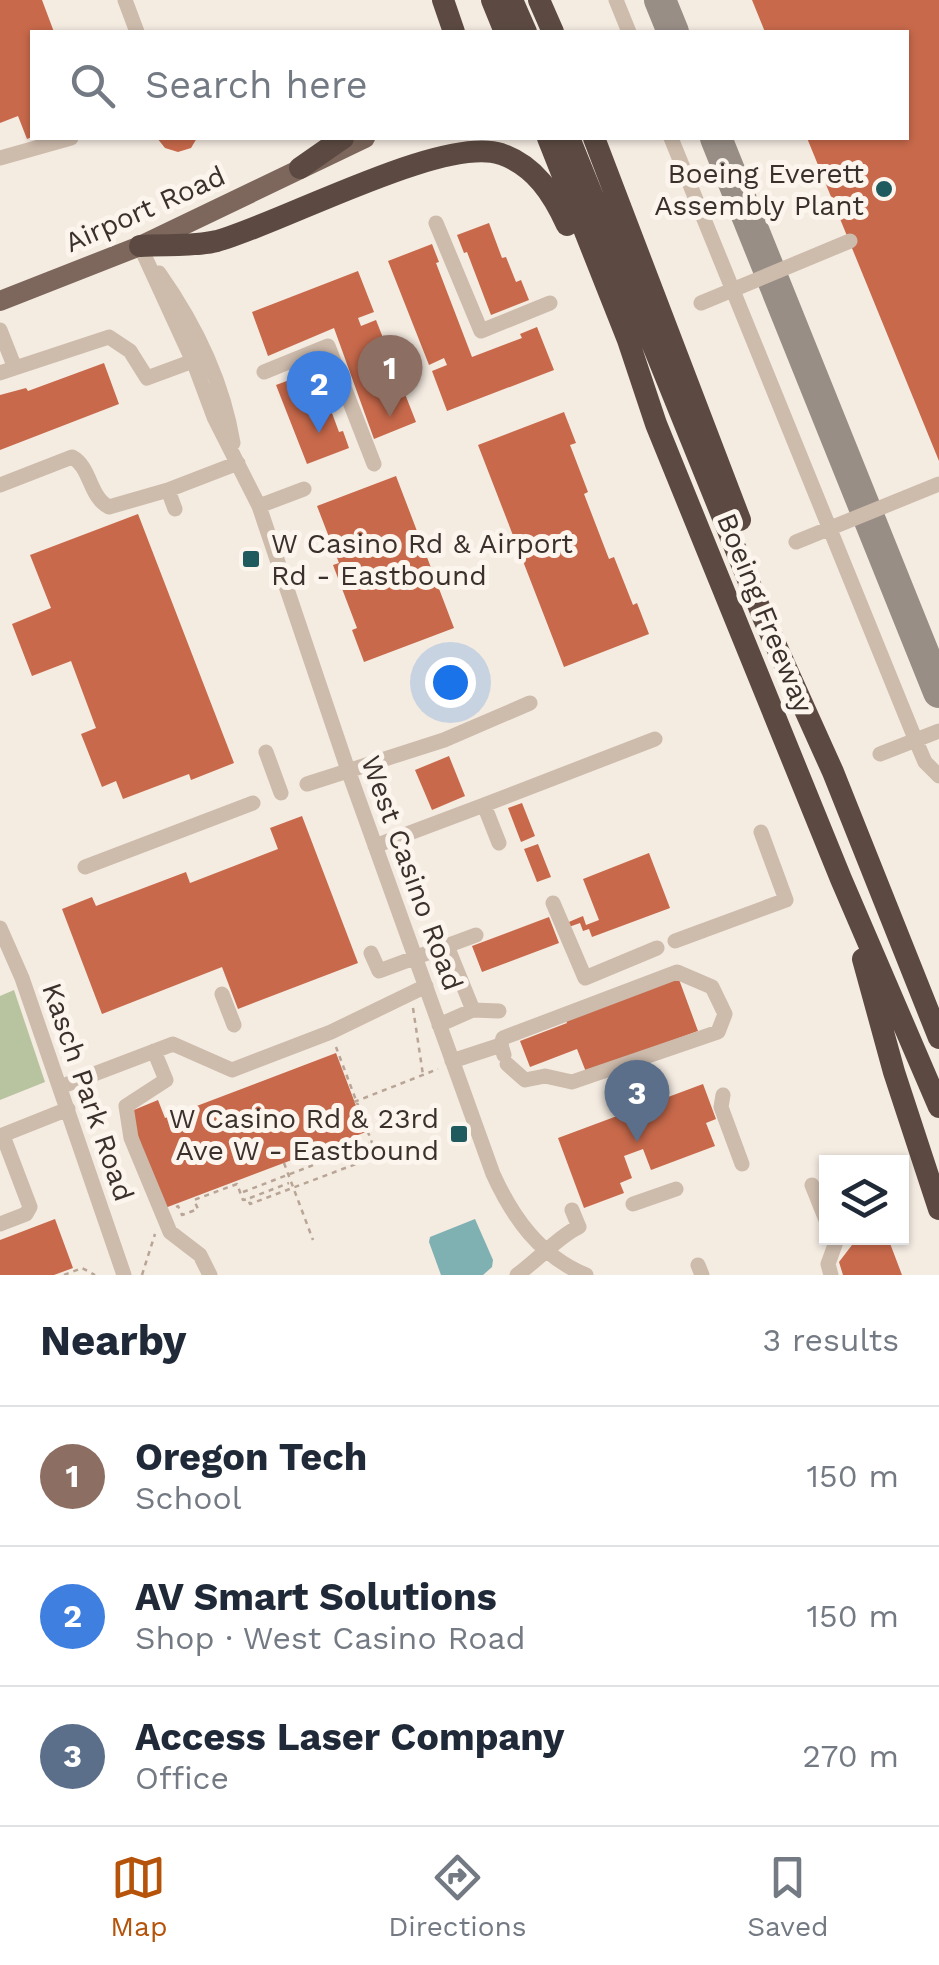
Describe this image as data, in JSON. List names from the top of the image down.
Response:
{
  "streets": {
    "highway": ["Boeing Freeway"],
    "main road": ["Airport Road"],
    "street": ["West Casino Road", "Kasch Park Road"]
  },
  "crossings": [
    ["Airport Road", "West Casino Road"]
  ],
  "places": {
    "other": ["Boeing Everett Assembly Plant"],
    "transit": ["W Casino Rd & Airport Rd - Eastbound", "W Casino Rd & 23rd Ave W - Eastbound"]
  },
  "page": {
    "search": "Search here",
    "pins": ["1", "2", "3"],
    "heading": ["Nearby", "3 results"],
    "list": [
      {
        "mark": "1",
        "name": "Oregon Tech",
        "note": "School",
        "value": "150 m"
      },
      {
        "mark": "2",
        "name": "AV Smart Solutions",
        "note": "Shop · West Casino Road",
        "value": "150 m"
      },
      {
        "mark": "3",
        "name": "Access Laser Company",
        "note": "Office",
        "value": "270 m"
      }
    ],
    "nav": ["Map", "Directions", "Saved"]
  }
}
